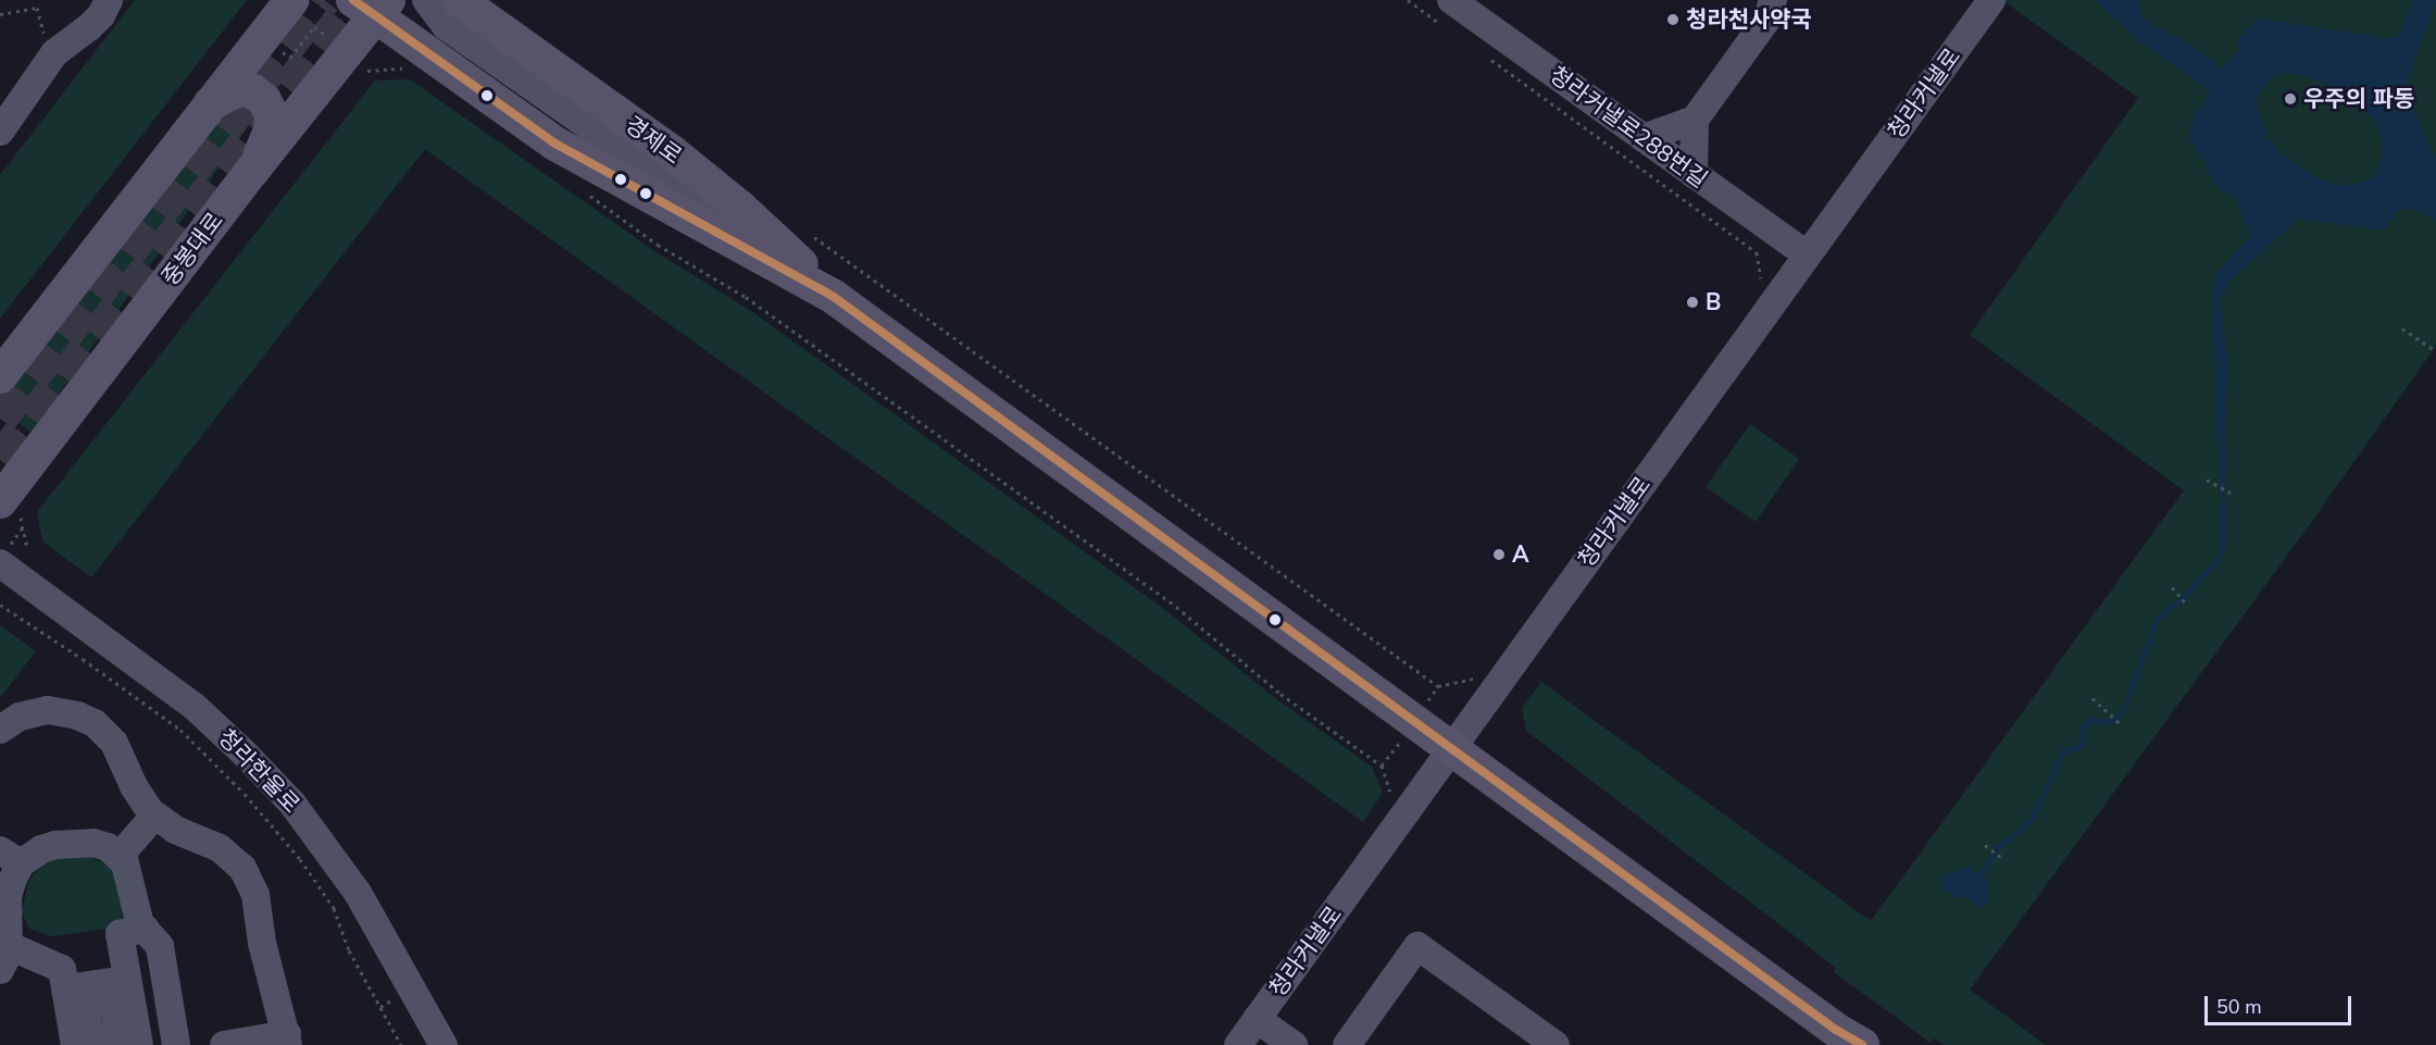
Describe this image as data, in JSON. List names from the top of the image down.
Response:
{
  "streets": {
    "main road": ["경제로", "중봉대로"],
    "street": ["청라커낼로", "청라커낼로288번길", "청라한울로"]
  },
  "crossings": [
    ["청라커낼로", "청라커낼로288번길"],
    ["청라커낼로", "경제로"],
    ["경제로", "중봉대로"]
  ],
  "places": [
    "청라천사약국",
    "우주의 파동",
    "B",
    "A"
  ],
  "scale_bar": "50 m"
}
